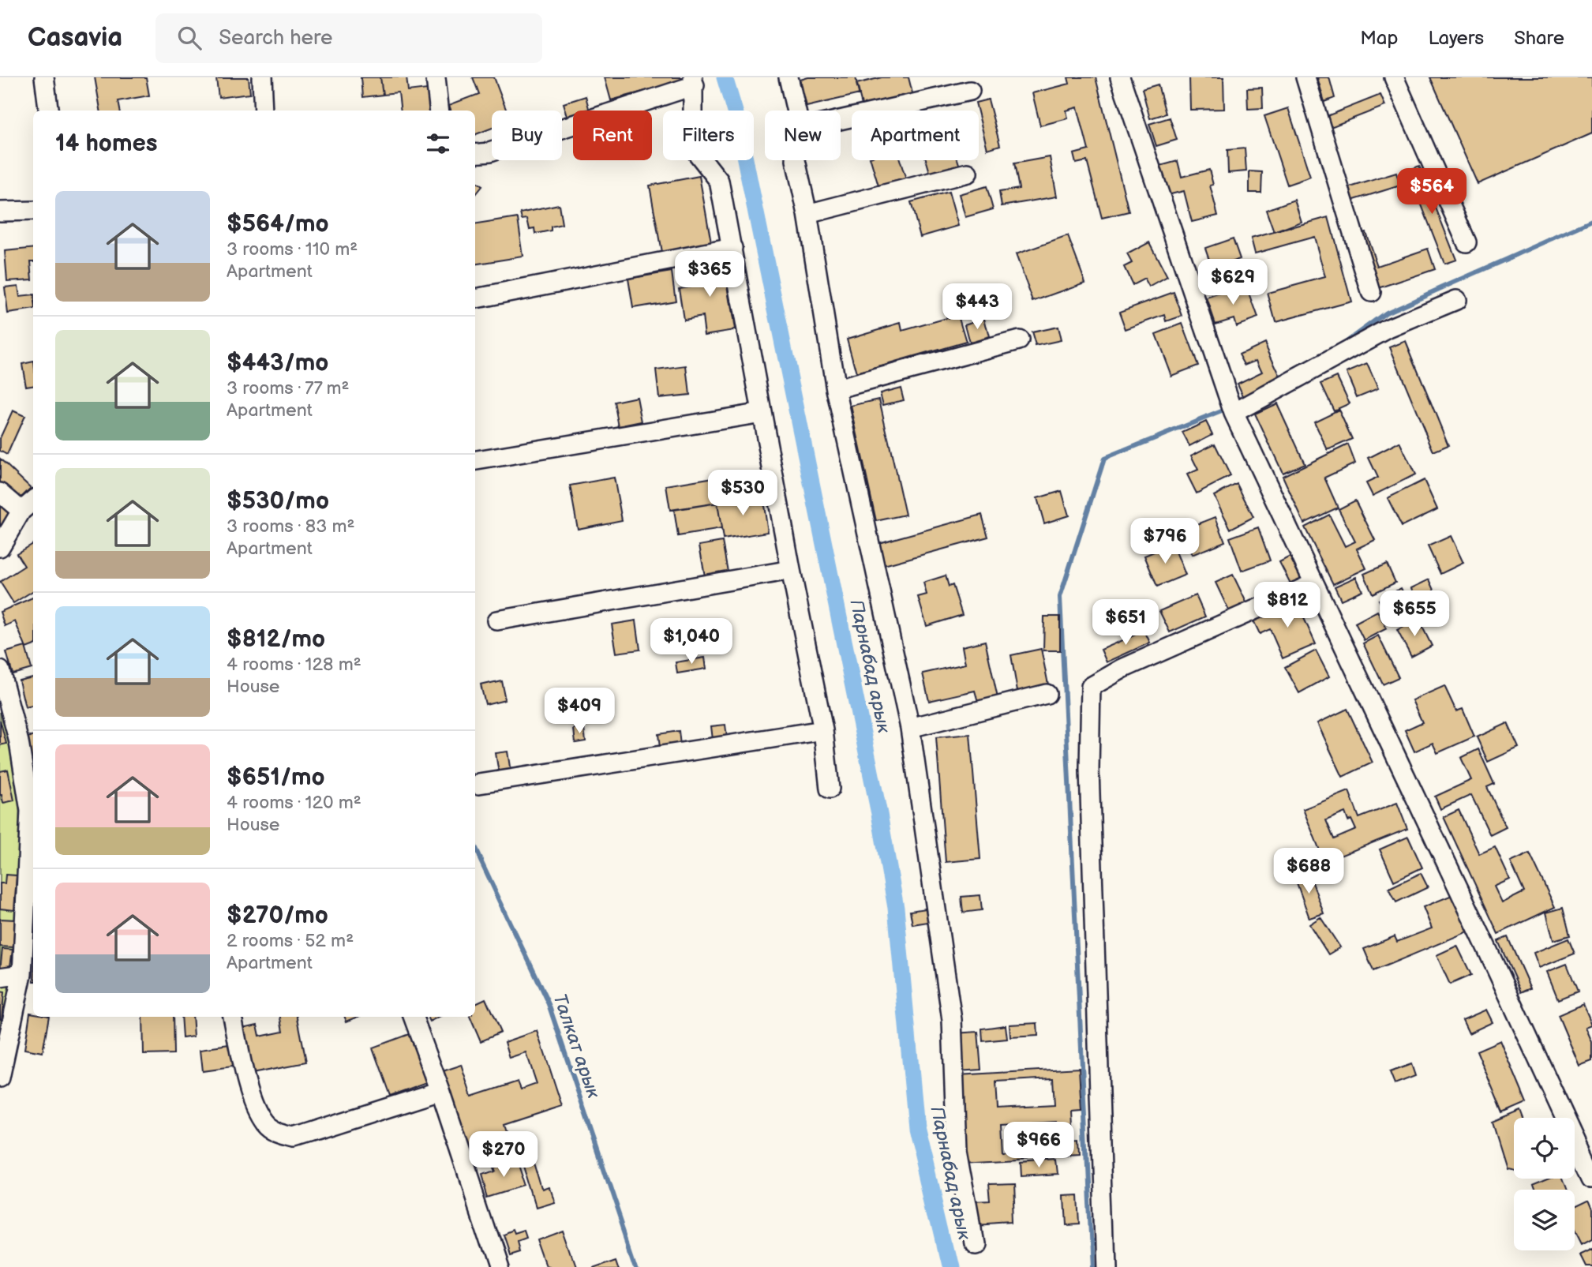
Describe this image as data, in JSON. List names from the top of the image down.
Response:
{
  "water": ["Парнабад арык", "Талкат арык"],
  "page": {
    "header": "Casavia",
    "search": "Search here",
    "nav": ["Map", "Layers", "Share"],
    "chip": [
      "Buy",
      "Rent",
      "Filters",
      "New",
      "Apartment"
    ],
    "heading": "14 homes",
    "price": [
      "$564",
      "$365",
      "$629",
      "$443",
      "$530",
      "$796",
      "$812",
      "$655",
      "$651",
      "$1,040",
      "$409",
      "$688",
      "$966",
      "$270"
    ],
    "list": [
      {
        "name": "$564/mo",
        "note": "3 rooms · 110 m² · Apartment"
      },
      {
        "name": "$443/mo",
        "note": "3 rooms · 77 m² · Apartment"
      },
      {
        "name": "$530/mo",
        "note": "3 rooms · 83 m² · Apartment"
      },
      {
        "name": "$812/mo",
        "note": "4 rooms · 128 m² · House"
      },
      {
        "name": "$651/mo",
        "note": "4 rooms · 120 m² · House"
      },
      {
        "name": "$270/mo",
        "note": "2 rooms · 52 m² · Apartment"
      }
    ]
  }
}
